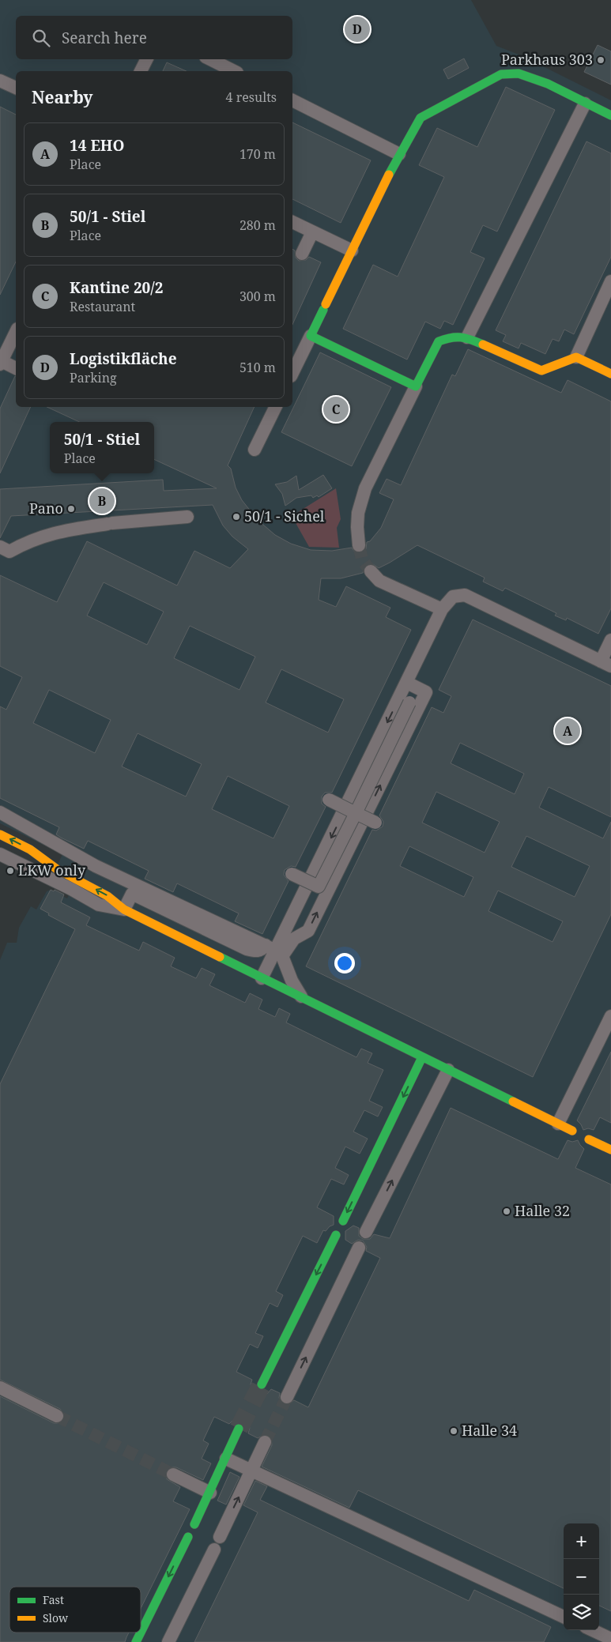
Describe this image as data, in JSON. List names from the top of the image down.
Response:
{
  "places": [
    "Parkhaus 303",
    "Pano",
    "50/1 - Sichel",
    "LKW only",
    "Halle 32",
    "Halle 34"
  ],
  "legend": ["Fast", "Slow"],
  "page": {
    "pins": [
      "D",
      "C",
      "B",
      "A"
    ],
    "search": "Search here",
    "heading": ["Nearby", "4 results"],
    "list": [
      {
        "mark": "A",
        "name": "14 EHO",
        "note": "Place",
        "value": "170 m"
      },
      {
        "mark": "B",
        "name": "50/1 - Stiel",
        "note": "Place",
        "value": "280 m"
      },
      {
        "mark": "C",
        "name": "Kantine 20/2",
        "note": "Restaurant",
        "value": "300 m"
      },
      {
        "mark": "D",
        "name": "Logistikfläche",
        "note": "Parking",
        "value": "510 m"
      }
    ],
    "popup": ["50/1 - Stiel", "Place"],
    "map_buttons": ["+", "−"]
  }
}
